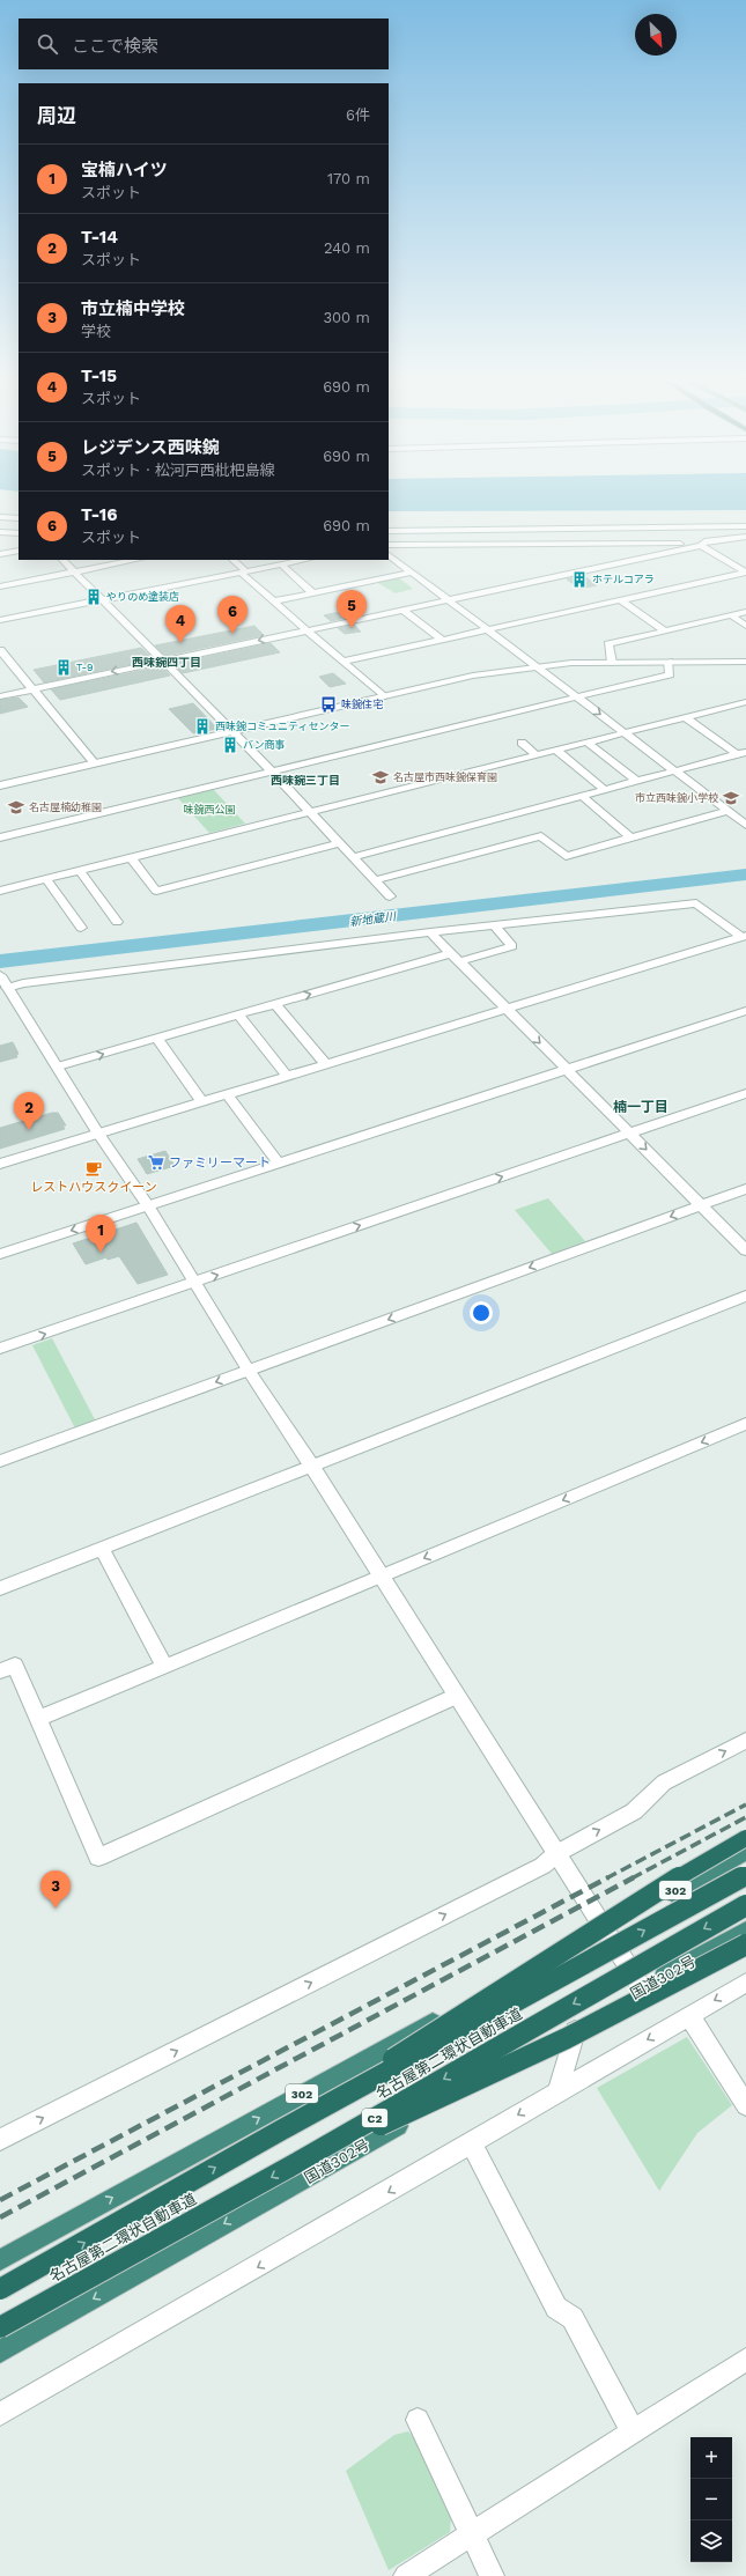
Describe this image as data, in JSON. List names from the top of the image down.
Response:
{
  "streets": {
    "highway": [
      "302",
      "国道302号",
      "名古屋第二環状自動車道",
      "C2"
    ]
  },
  "districts": ["西味鋺四丁目", "西味鋺三丁目", "楠一丁目"],
  "water": ["新地蔵川"],
  "parks": ["味鋺西公園"],
  "places": {
    "building": [
      "ホテルコアラ",
      "やりのめ塗装店",
      "T-9",
      "西味鋺コミュニティセンター",
      "バン商事"
    ],
    "bus stop": ["味鋺住宅"],
    "school or university": ["名古屋市西味鋺保育園", "市立西味鋺小学校", "名古屋楠幼稚園"],
    "supermarket": ["ファミリーマート"],
    "cafe": ["レストハウスクイーン"]
  },
  "north": "bottom right",
  "page": {
    "search": "ここで検索",
    "heading": ["周辺", "6件"],
    "list": [
      {
        "mark": "1",
        "name": "宝楠ハイツ",
        "note": "スポット",
        "value": "170 m"
      },
      {
        "mark": "2",
        "name": "T-14",
        "note": "スポット",
        "value": "240 m"
      },
      {
        "mark": "3",
        "name": "市立楠中学校",
        "note": "学校",
        "value": "300 m"
      },
      {
        "mark": "4",
        "name": "T-15",
        "note": "スポット",
        "value": "690 m"
      },
      {
        "mark": "5",
        "name": "レジデンス西味鋺",
        "note": "スポット · 松河戸西枇杷島線",
        "value": "690 m"
      },
      {
        "mark": "6",
        "name": "T-16",
        "note": "スポット",
        "value": "690 m"
      }
    ],
    "pins": [
      "5",
      "6",
      "4",
      "2",
      "1",
      "3"
    ],
    "map_buttons": ["+", "−"]
  }
}
